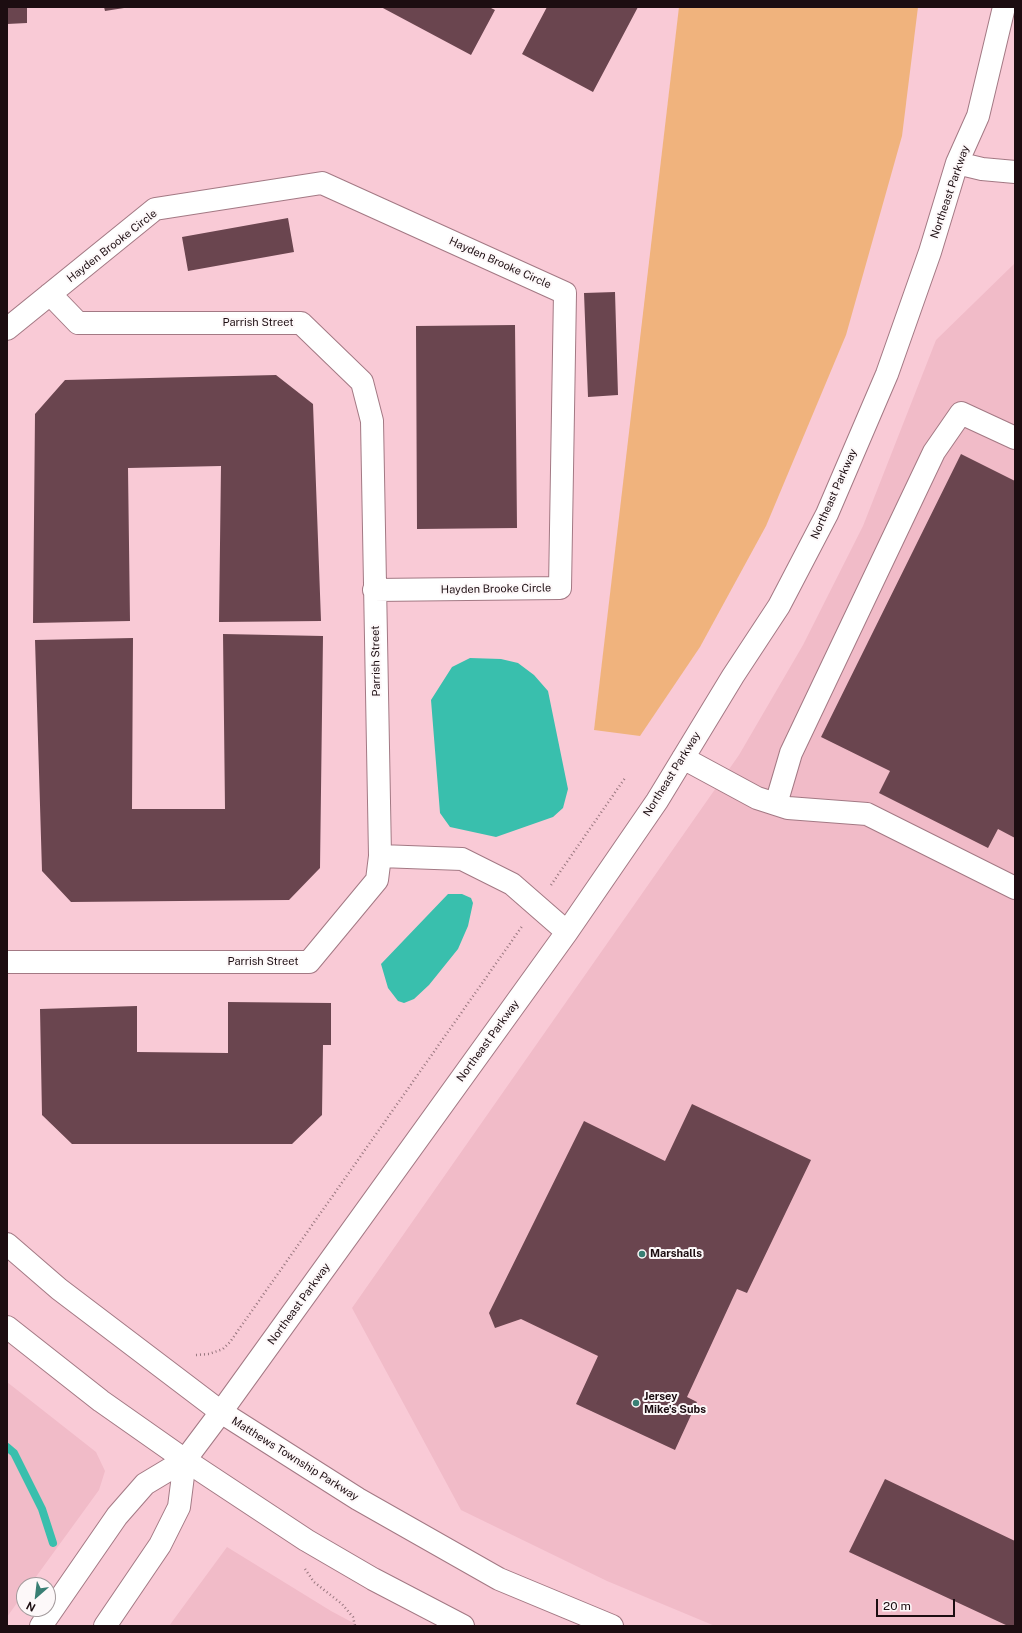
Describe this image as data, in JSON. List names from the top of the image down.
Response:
{
  "streets": {
    "street": [
      "Northeast Parkway",
      "Hayden Brooke Circle",
      "Parrish Street",
      "Matthews Township Parkway"
    ]
  },
  "crossings": [
    ["Northeast Parkway", "Matthews Township Parkway"],
    ["Hayden Brooke Circle", "Parrish Street"]
  ],
  "places": ["Marshalls", "Jersey Mike's Subs"],
  "scale_bar": "20 m",
  "north": "bottom left"
}
